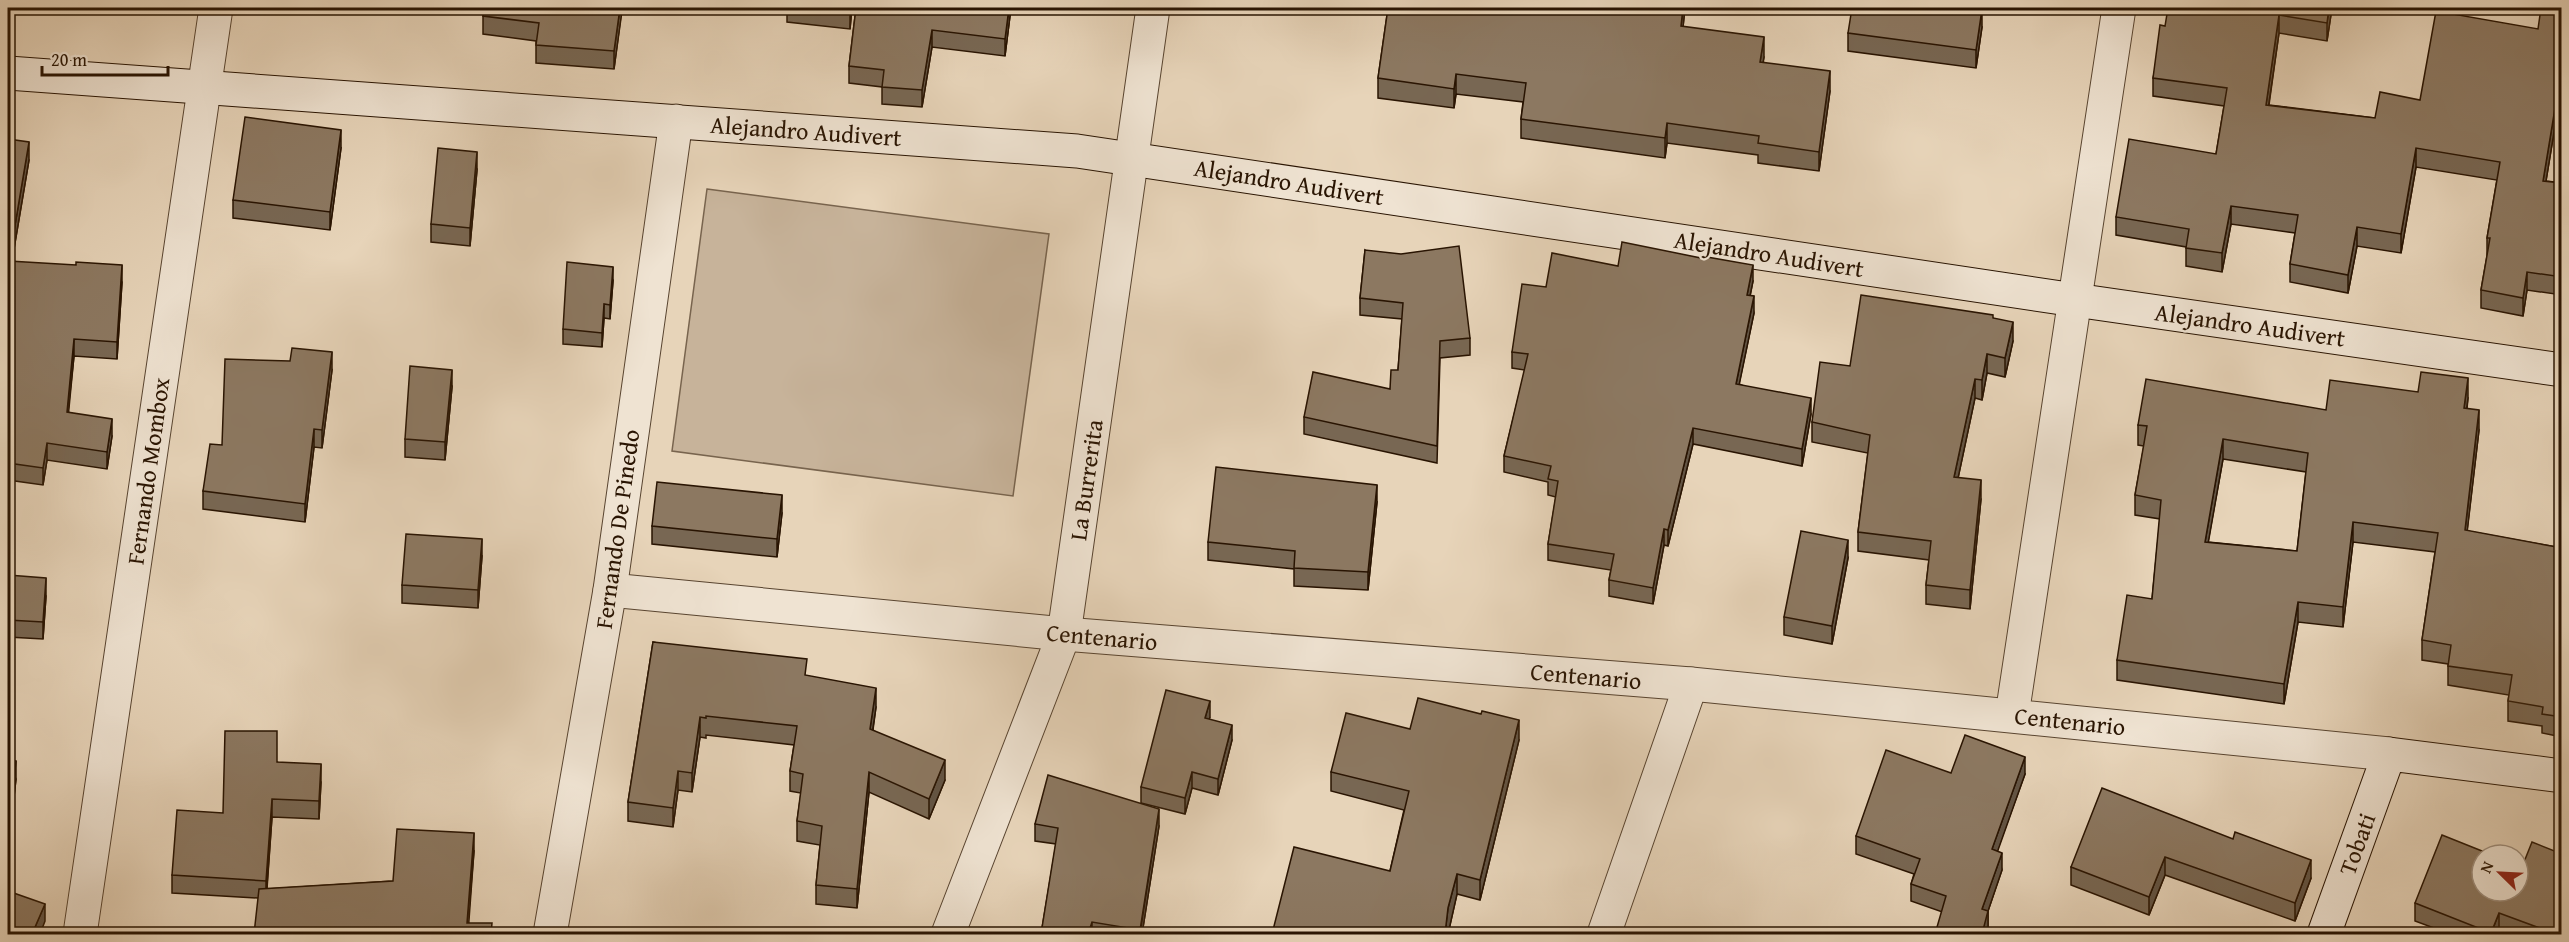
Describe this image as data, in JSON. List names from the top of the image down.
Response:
{
  "streets": {
    "street": [
      "Alejandro Audivert",
      "Fernando Mombox",
      "La Burrerita",
      "Fernando De Pinedo",
      "Centenario",
      "Tobati"
    ]
  },
  "crossings": [
    ["Alejandro Audivert", "Fernando Mombox"],
    ["Alejandro Audivert", "La Burrerita"],
    ["Alejandro Audivert", "Fernando De Pinedo"],
    ["La Burrerita", "Centenario"],
    ["Fernando De Pinedo", "Centenario"],
    ["Centenario", "Tobati"]
  ],
  "scale_bar": "20 m",
  "north": "top left"
}
